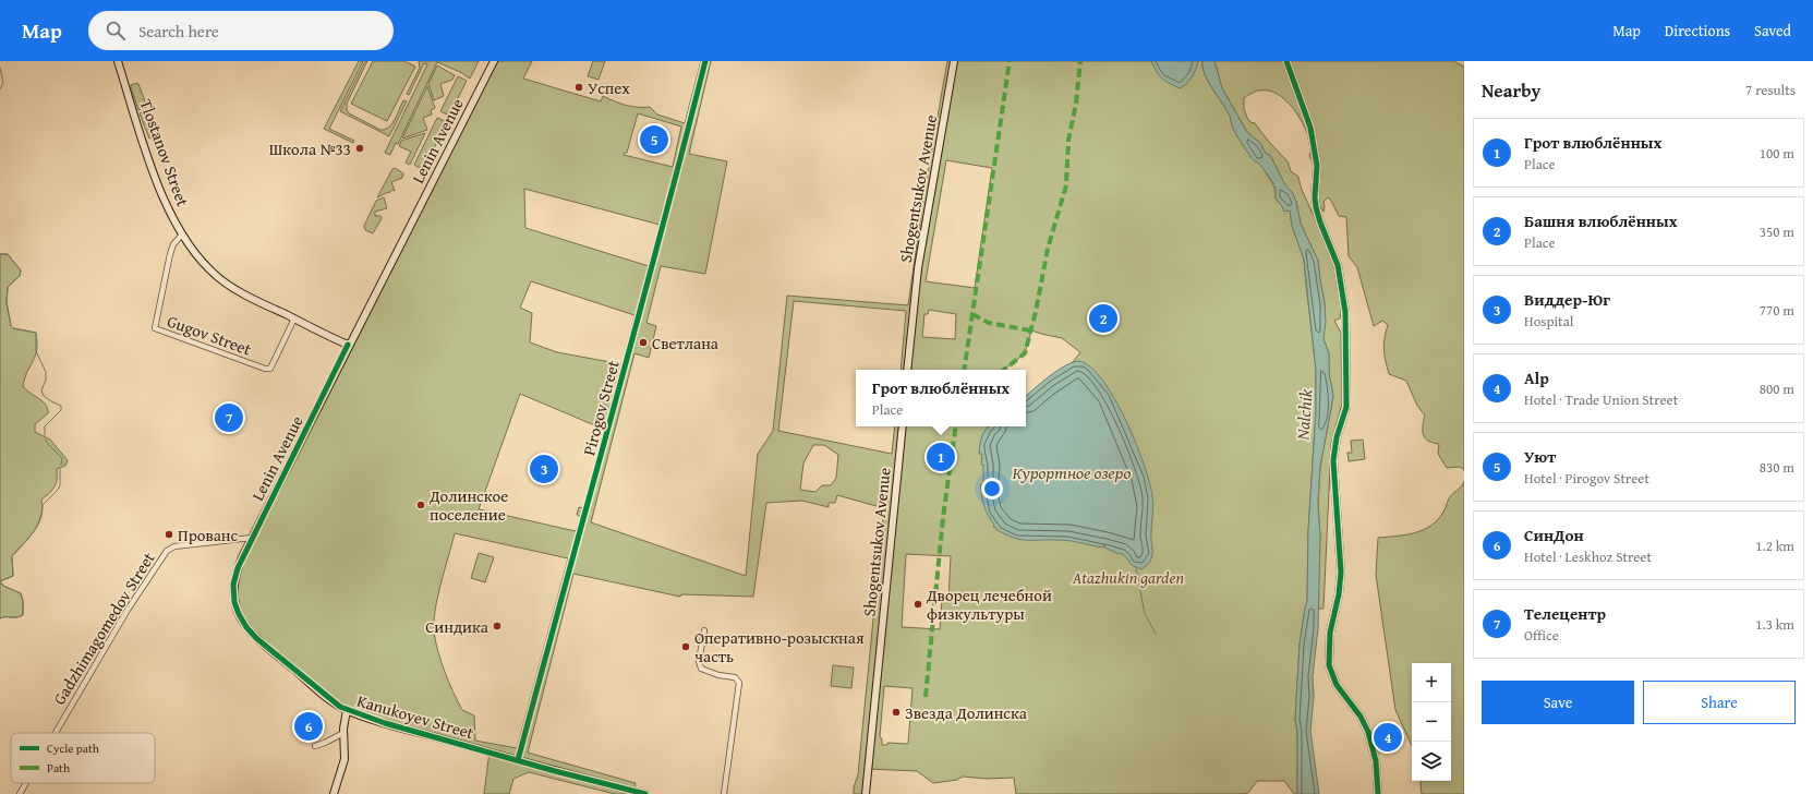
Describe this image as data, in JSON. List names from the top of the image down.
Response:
{
  "streets": {
    "street": [
      "Lenin Avenue",
      "Tlostanov Street",
      "Shogentsukov Avenue",
      "Gugov Street",
      "Pirogov Street",
      "Gadzhimagomedov Street",
      "Kanukoyev Street"
    ]
  },
  "crossings": [
    ["Lenin Avenue", "Tlostanov Street"],
    ["Lenin Avenue", "Gadzhimagomedov Street"],
    ["Lenin Avenue", "Kanukoyev Street"],
    ["Tlostanov Street", "Gugov Street"],
    ["Pirogov Street", "Kanukoyev Street"]
  ],
  "water": ["Nalchik", "Курортное озеро"],
  "parks": ["Atazhukin garden"],
  "places": [
    "Успех",
    "Школа №33",
    "Светлана",
    "Долинское поселение",
    "Прованс",
    "Дворец лечебной физкультуры",
    "Синдика",
    "Оперативно-розыскная часть",
    "Звезда Долинска"
  ],
  "legend": ["Cycle path", "Path"],
  "page": {
    "header": "Map",
    "search": "Search here",
    "nav": ["Map", "Directions", "Saved"],
    "heading": ["Nearby", "7 results"],
    "list": [
      {
        "mark": "1",
        "name": "Грот влюблённых",
        "note": "Place",
        "value": "100 m"
      },
      {
        "mark": "2",
        "name": "Башня влюблённых",
        "note": "Place",
        "value": "350 m"
      },
      {
        "mark": "3",
        "name": "Виддер-Юг",
        "note": "Hospital",
        "value": "770 m"
      },
      {
        "mark": "4",
        "name": "Alp",
        "note": "Hotel · Trade Union Street",
        "value": "800 m"
      },
      {
        "mark": "5",
        "name": "Уют",
        "note": "Hotel · Pirogov Street",
        "value": "830 m"
      },
      {
        "mark": "6",
        "name": "СинДон",
        "note": "Hotel · Leskhoz Street",
        "value": "1.2 km"
      },
      {
        "mark": "7",
        "name": "Телецентр",
        "note": "Office",
        "value": "1.3 km"
      }
    ],
    "pins": [
      "5",
      "2",
      "7",
      "1",
      "3",
      "6",
      "4"
    ],
    "popup": ["Грот влюблённых", "Place"],
    "map_buttons": ["+", "−"],
    "buttons": ["Save", "Share"]
  }
}
